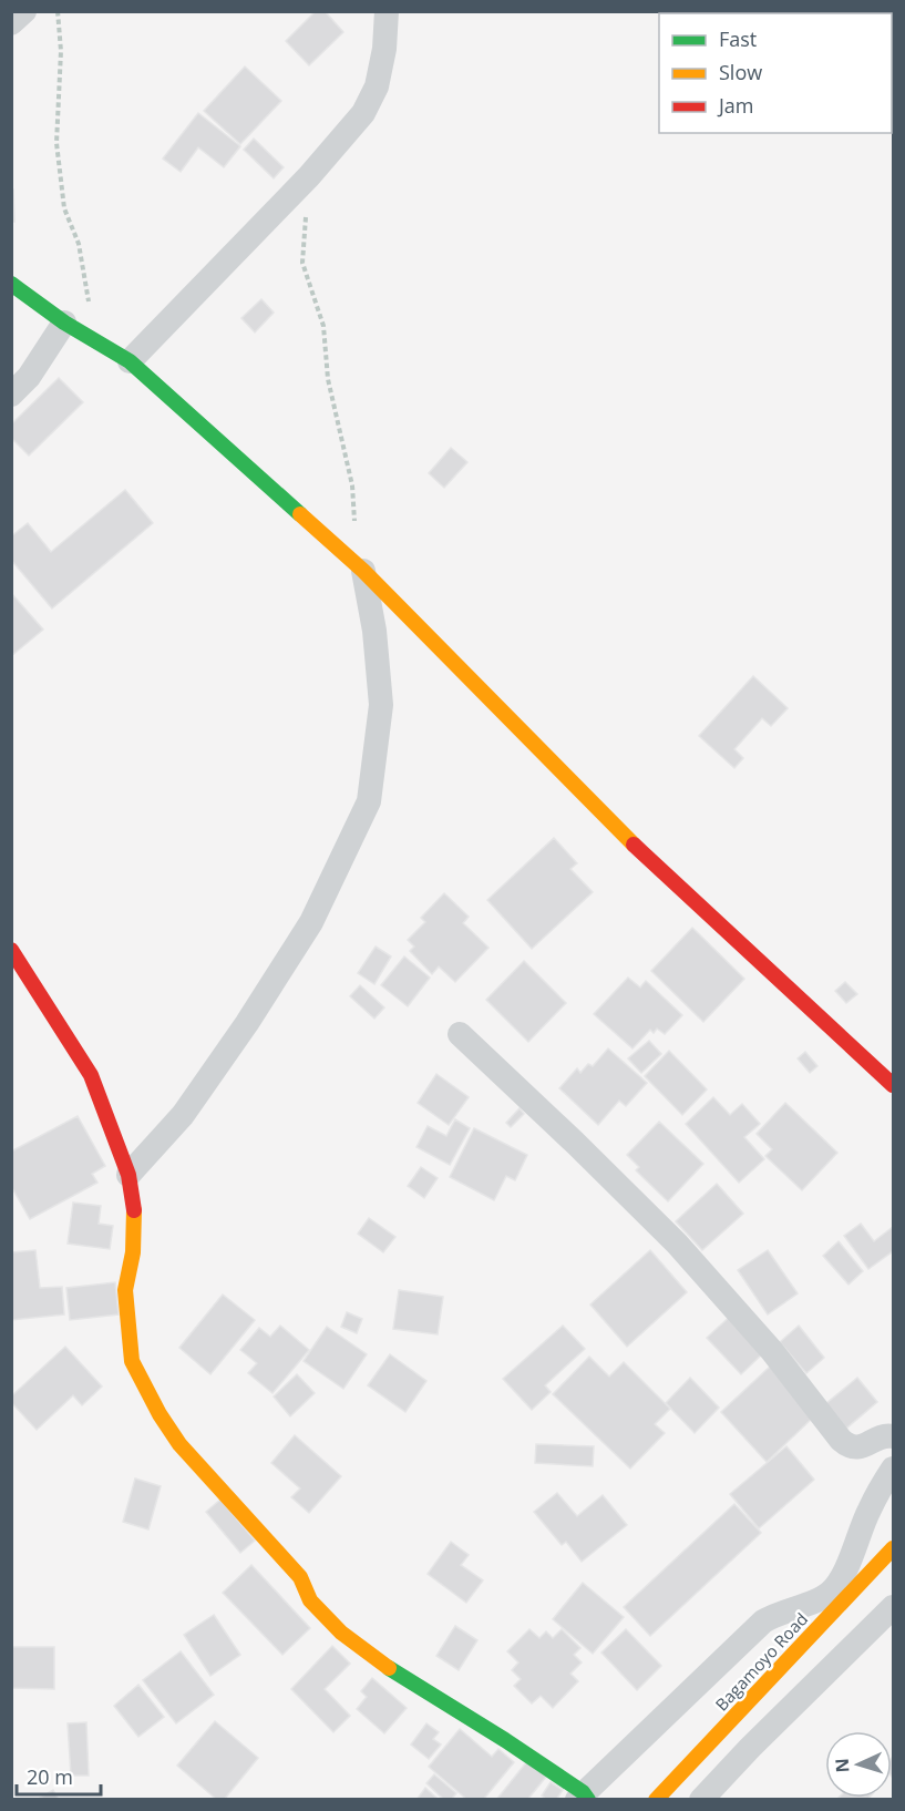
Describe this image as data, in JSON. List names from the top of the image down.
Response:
{
  "streets": {
    "main road": ["Bagamoyo Road"]
  },
  "legend": ["Fast", "Slow", "Jam"],
  "scale_bar": "20 m",
  "north": "left"
}
